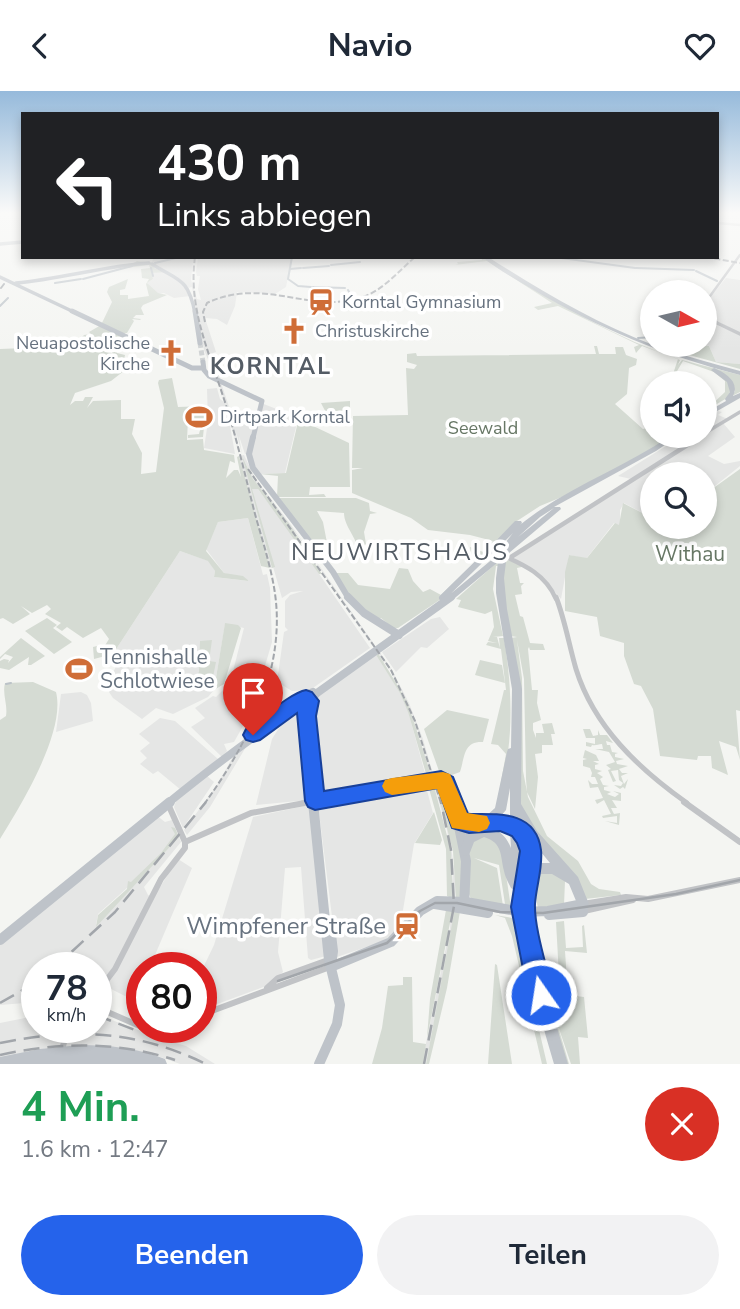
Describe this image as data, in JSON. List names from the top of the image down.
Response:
{
  "districts": ["KORNTAL", "NEUWIRTSHAUS"],
  "parks": ["Seewald", "Withau"],
  "places": {
    "station": ["Korntal Gymnasium", "Wimpfener Straße"],
    "church": ["Christuskirche", "Neuapostolische Kirche"],
    "sports": ["Dirtpark Korntal", "Tennishalle Schlotwiese"]
  },
  "north": "right",
  "page": {
    "header": "Navio",
    "turn": ["430 m", "Links abbiegen"],
    "speed": "78 km/h",
    "limit": "80",
    "heading": ["4 Min.", "1.6 km · 12:47"],
    "buttons": ["Beenden", "Teilen"]
  }
}
